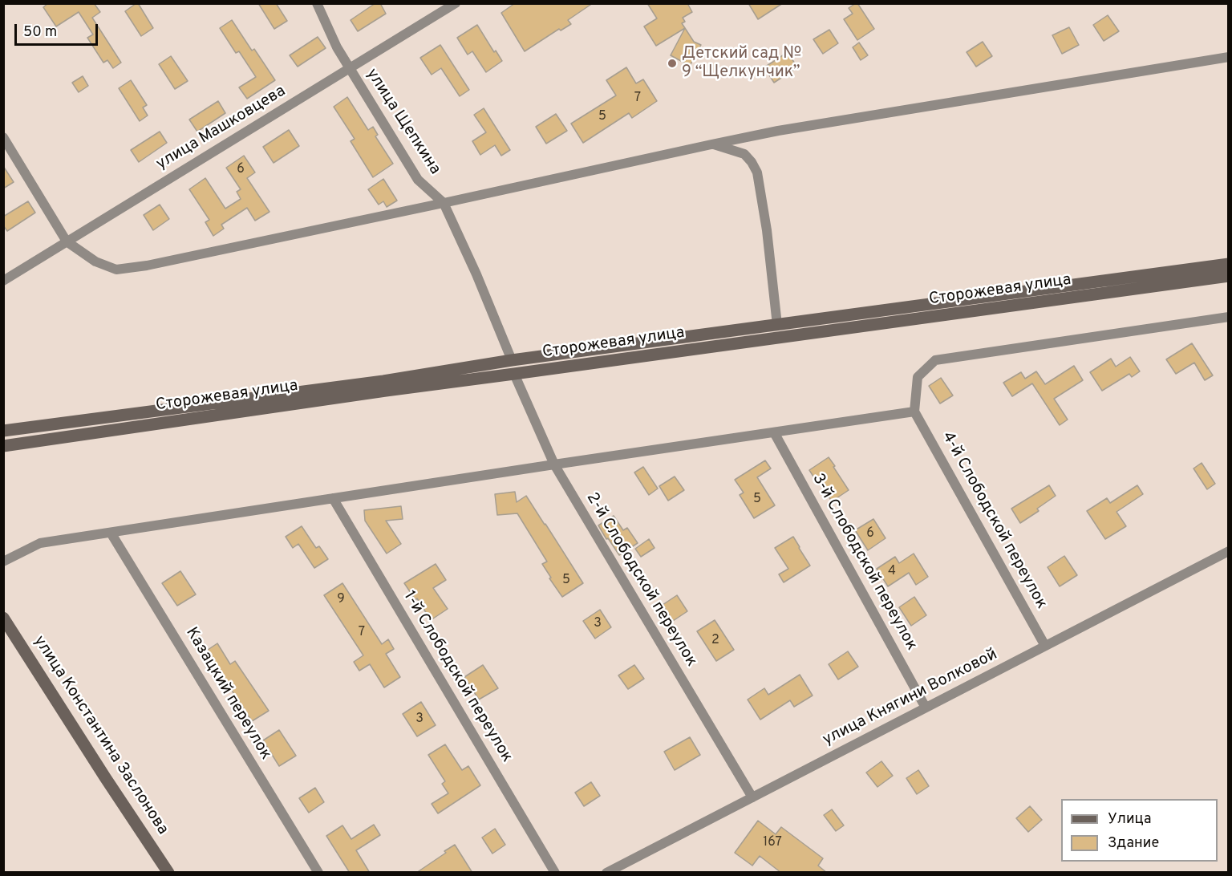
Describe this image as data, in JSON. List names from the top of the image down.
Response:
{
  "streets": {
    "main road": ["Сторожевая улица", "улица Константина Заслонова"],
    "street": [
      "улица Щепкина",
      "улица Машковцева",
      "4-й Слободской переулок",
      "3-й Слободской переулок",
      "2-й Слободской переулок",
      "1-й Слободской переулок",
      "Казацкий переулок",
      "улица Княгини Волковой"
    ]
  },
  "crossings": [
    ["улица Щепкина", "улица Машковцева"],
    ["улица Щепкина", "Сторожевая улица"],
    ["Сторожевая улица", "2-й Слободской переулок"],
    ["4-й Слободской переулок", "улица Княгини Волковой"],
    ["3-й Слободской переулок", "улица Княгини Волковой"],
    ["2-й Слободской переулок", "улица Княгини Волковой"]
  ],
  "places": ["Детский сад № 9 “Щелкунчик”"],
  "house_numbers": [
    "7",
    "5",
    "6",
    "5",
    "6",
    "4",
    "5",
    "9",
    "3",
    "7",
    "2",
    "3",
    "167"
  ],
  "legend": ["Улица", "Здание"],
  "scale_bar": "50 m"
}
